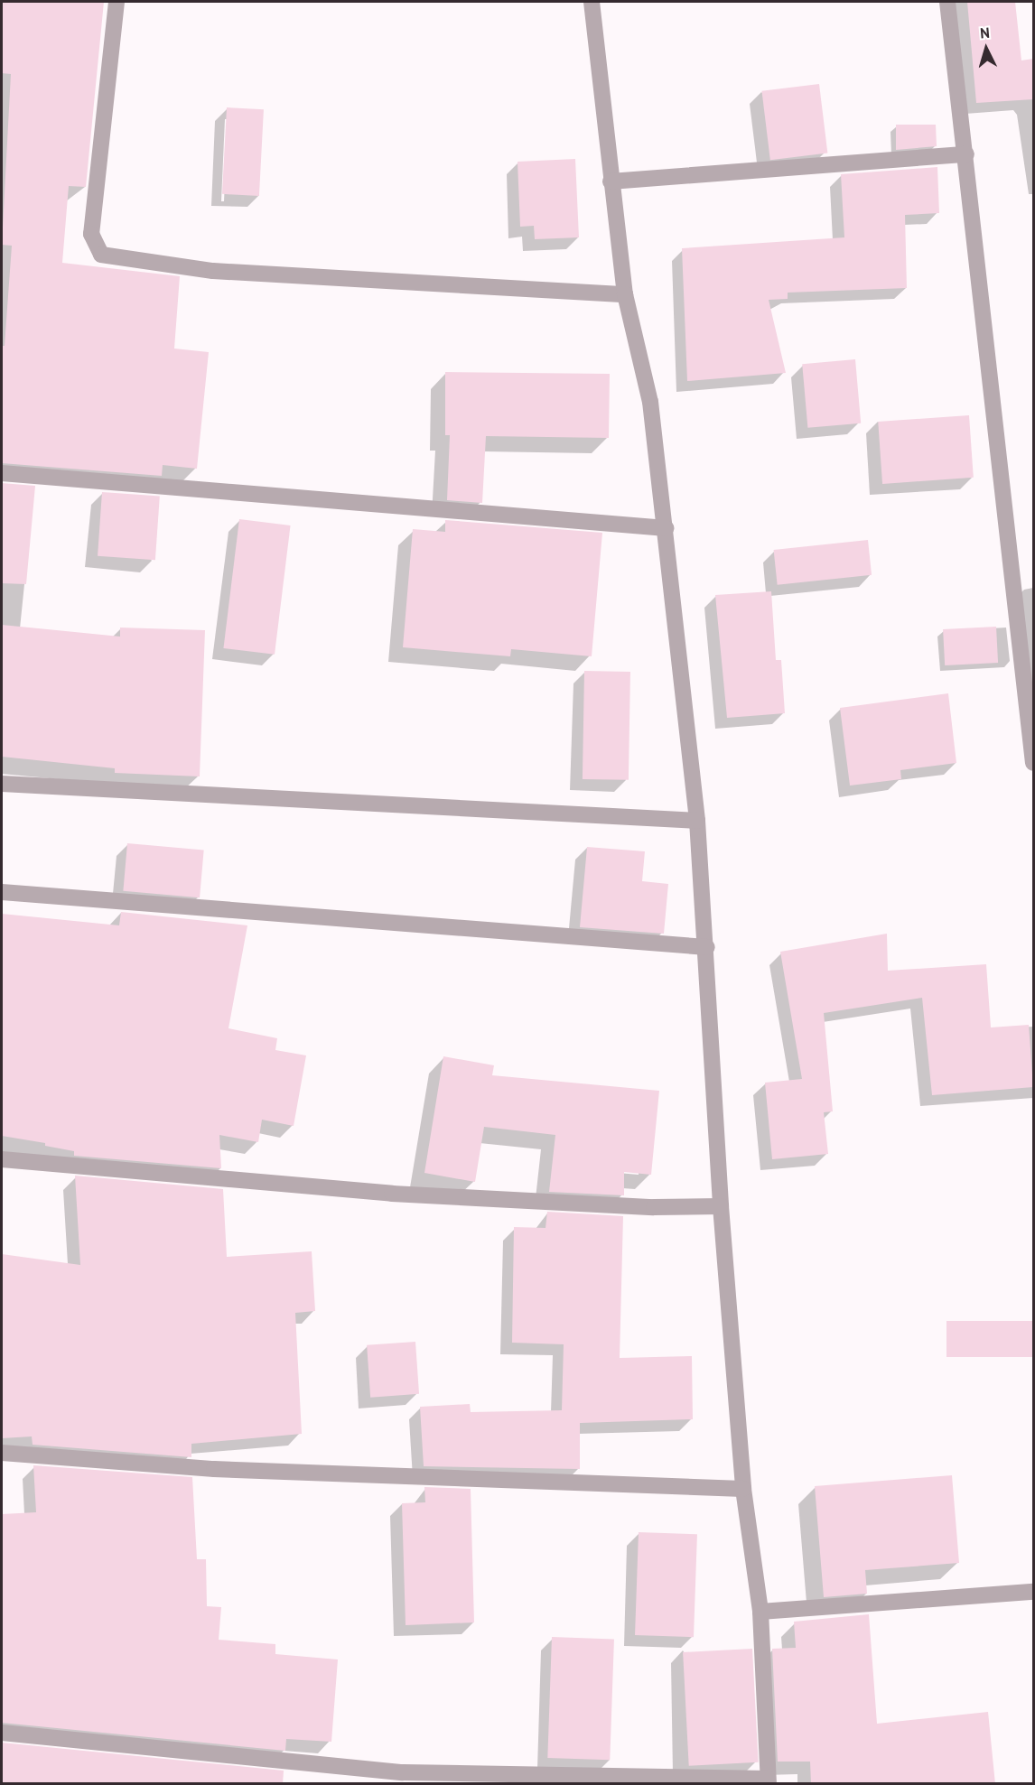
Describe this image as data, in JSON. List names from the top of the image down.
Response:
{
  "north": "top"
}
